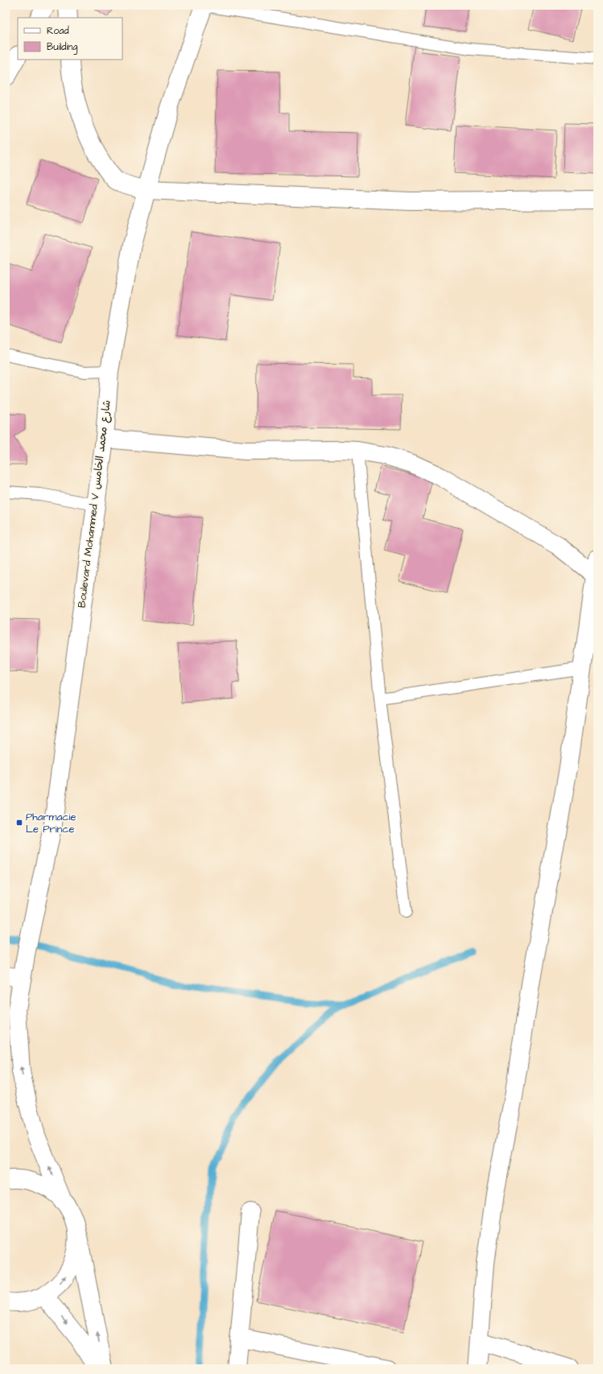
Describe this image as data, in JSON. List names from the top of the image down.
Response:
{
  "streets": {
    "street": ["Boulevard Mohammed V شارع محمد الخامس"]
  },
  "places": {
    "transit": ["Pharmacie Le Prince"]
  },
  "legend": ["Road", "Building"]
}
